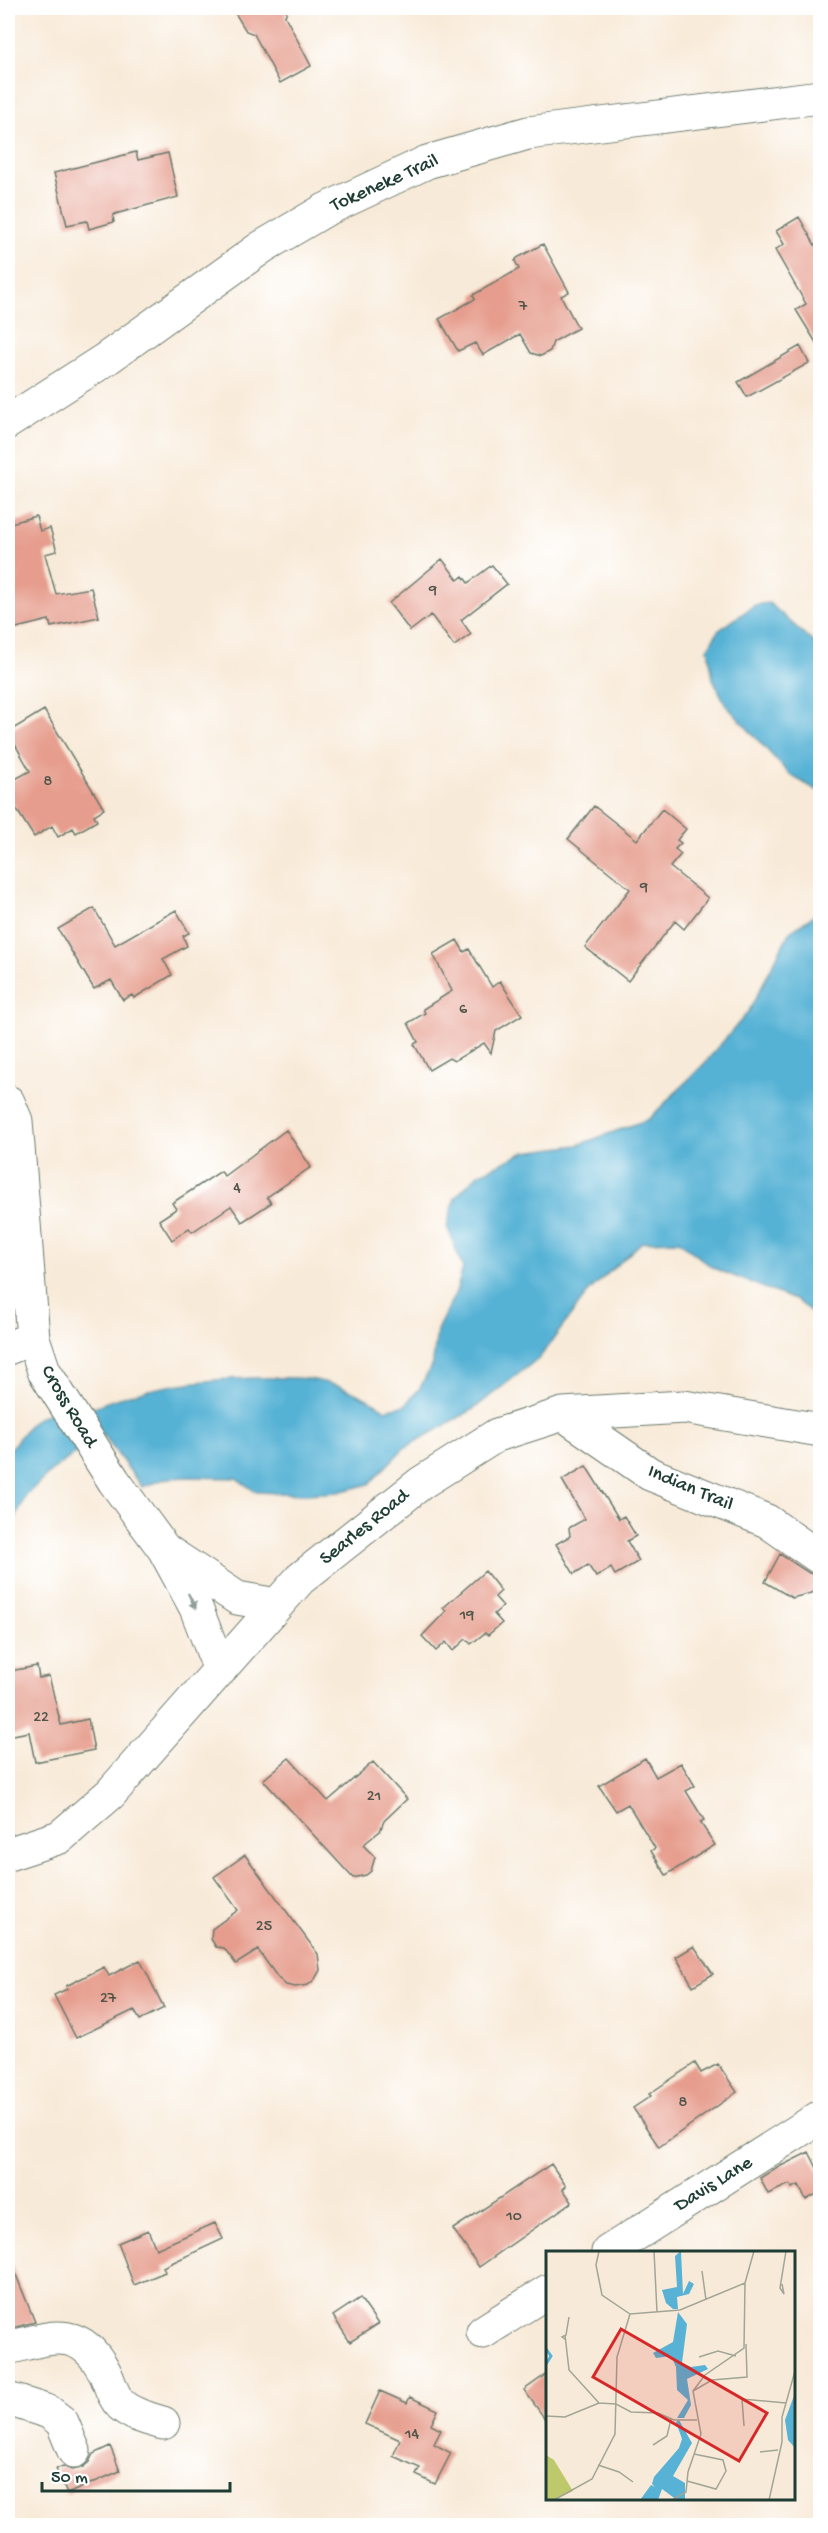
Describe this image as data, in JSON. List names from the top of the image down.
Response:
{
  "streets": {
    "street": [
      "Tokeneke Trail",
      "Cross Road",
      "Indian Trail",
      "Searles Road",
      "Davis Lane"
    ]
  },
  "crossings": [
    ["Cross Road", "Searles Road"],
    ["Indian Trail", "Searles Road"]
  ],
  "house_numbers": [
    "7",
    "9",
    "8",
    "9",
    "6",
    "4",
    "19",
    "22",
    "21",
    "25",
    "27",
    "8",
    "10",
    "14"
  ],
  "scale_bar": "50 m"
}
